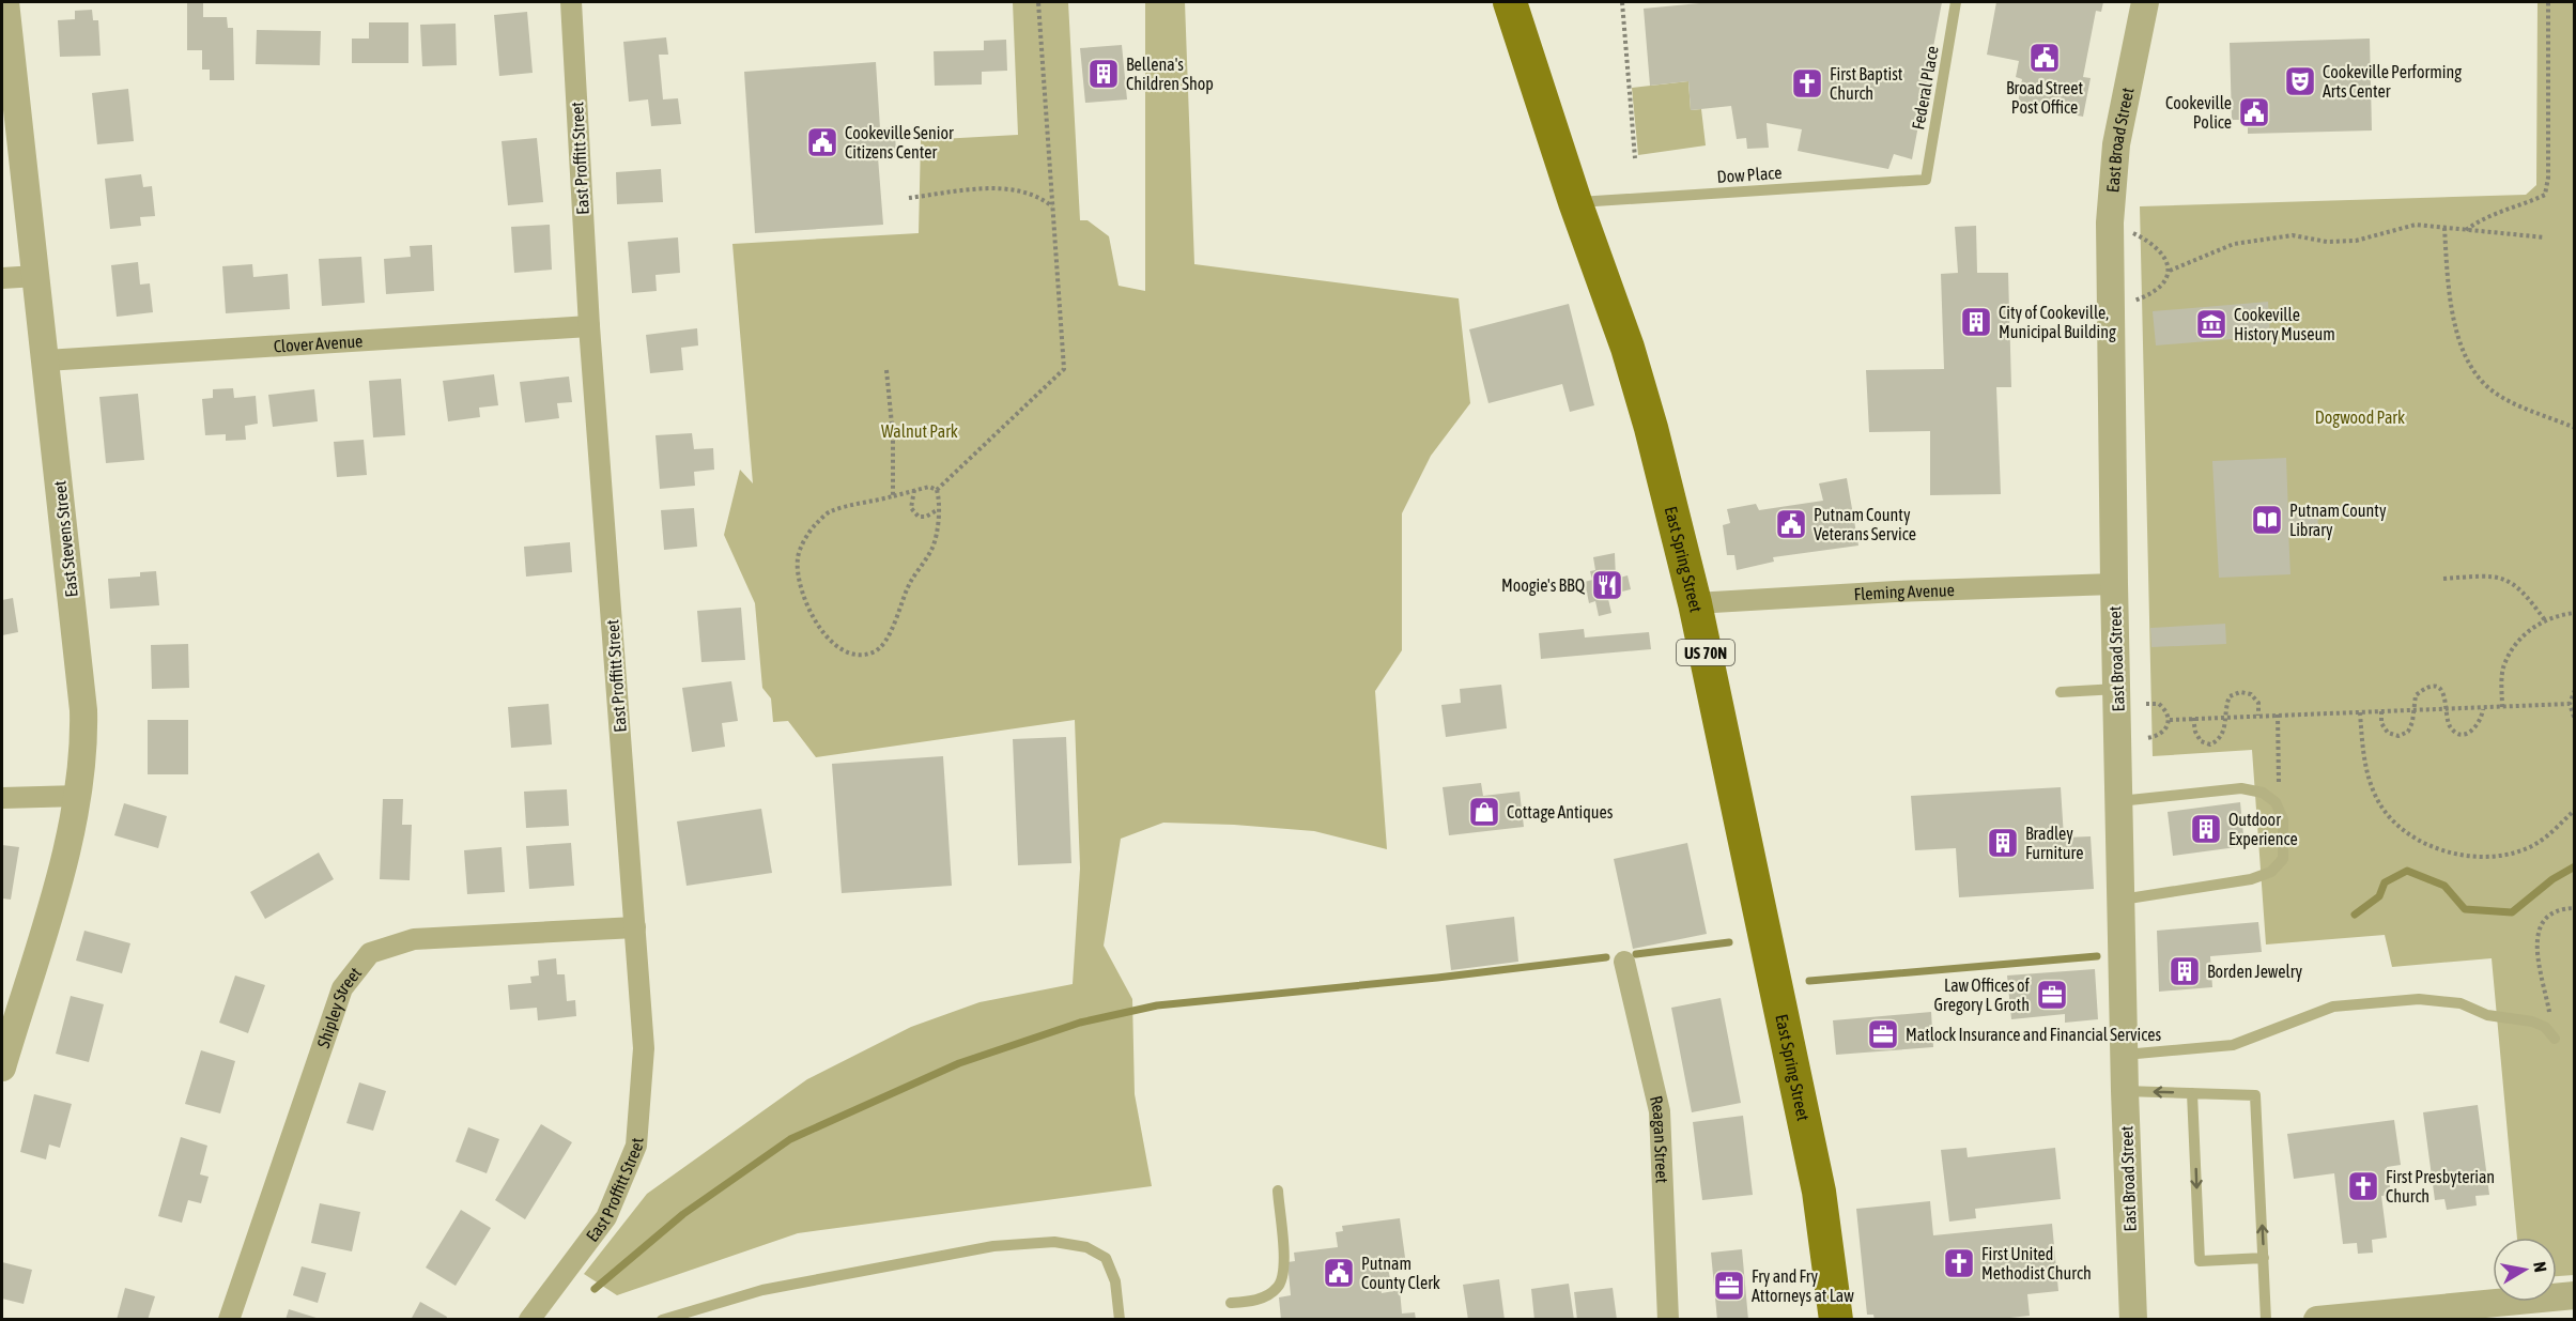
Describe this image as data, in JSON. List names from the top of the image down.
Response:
{
  "streets": {
    "main road": ["East Spring Street", "US 70N"],
    "street": [
      "East Broad Street",
      "East Proffitt Street",
      "Clover Avenue",
      "East Stevens Street",
      "Fleming Avenue",
      "Shipley Street",
      "Reagan Street"
    ],
    "lane": ["Federal Place", "Dow Place"]
  },
  "crossings": [
    ["Federal Place", "Dow Place"],
    ["East Broad Street", "Fleming Avenue"],
    ["East Proffitt Street", "Clover Avenue"],
    ["East Proffitt Street", "Shipley Street"],
    ["Dow Place", "East Spring Street"],
    ["Clover Avenue", "East Stevens Street"],
    ["East Spring Street", "Fleming Avenue"]
  ],
  "parks": ["Dogwood Park", "Walnut Park"],
  "places": {
    "public building": [
      "Broad Street Post Office",
      "Cookeville Police",
      "Cookeville Senior Citizens Center",
      "Putnam County Veterans Service",
      "Putnam County Clerk"
    ],
    "building": [
      "Bellena's Children Shop",
      "City of Cookeville, Municipal Building",
      "Outdoor Experience",
      "Bradley Furniture",
      "Borden Jewelry"
    ],
    "theatre": ["Cookeville Performing Arts Center"],
    "church": ["First Baptist Church", "First Presbyterian Church", "First United Methodist Church"],
    "museum": ["Cookeville History Museum"],
    "library": ["Putnam County Library"],
    "restaurant": ["Moogie's BBQ"],
    "shop": ["Cottage Antiques"],
    "office": ["Law Offices of Gregory L Groth", "Matlock Insurance and Financial Services", "Fry and Fry Attorneys at Law"]
  },
  "north": "right"
}
